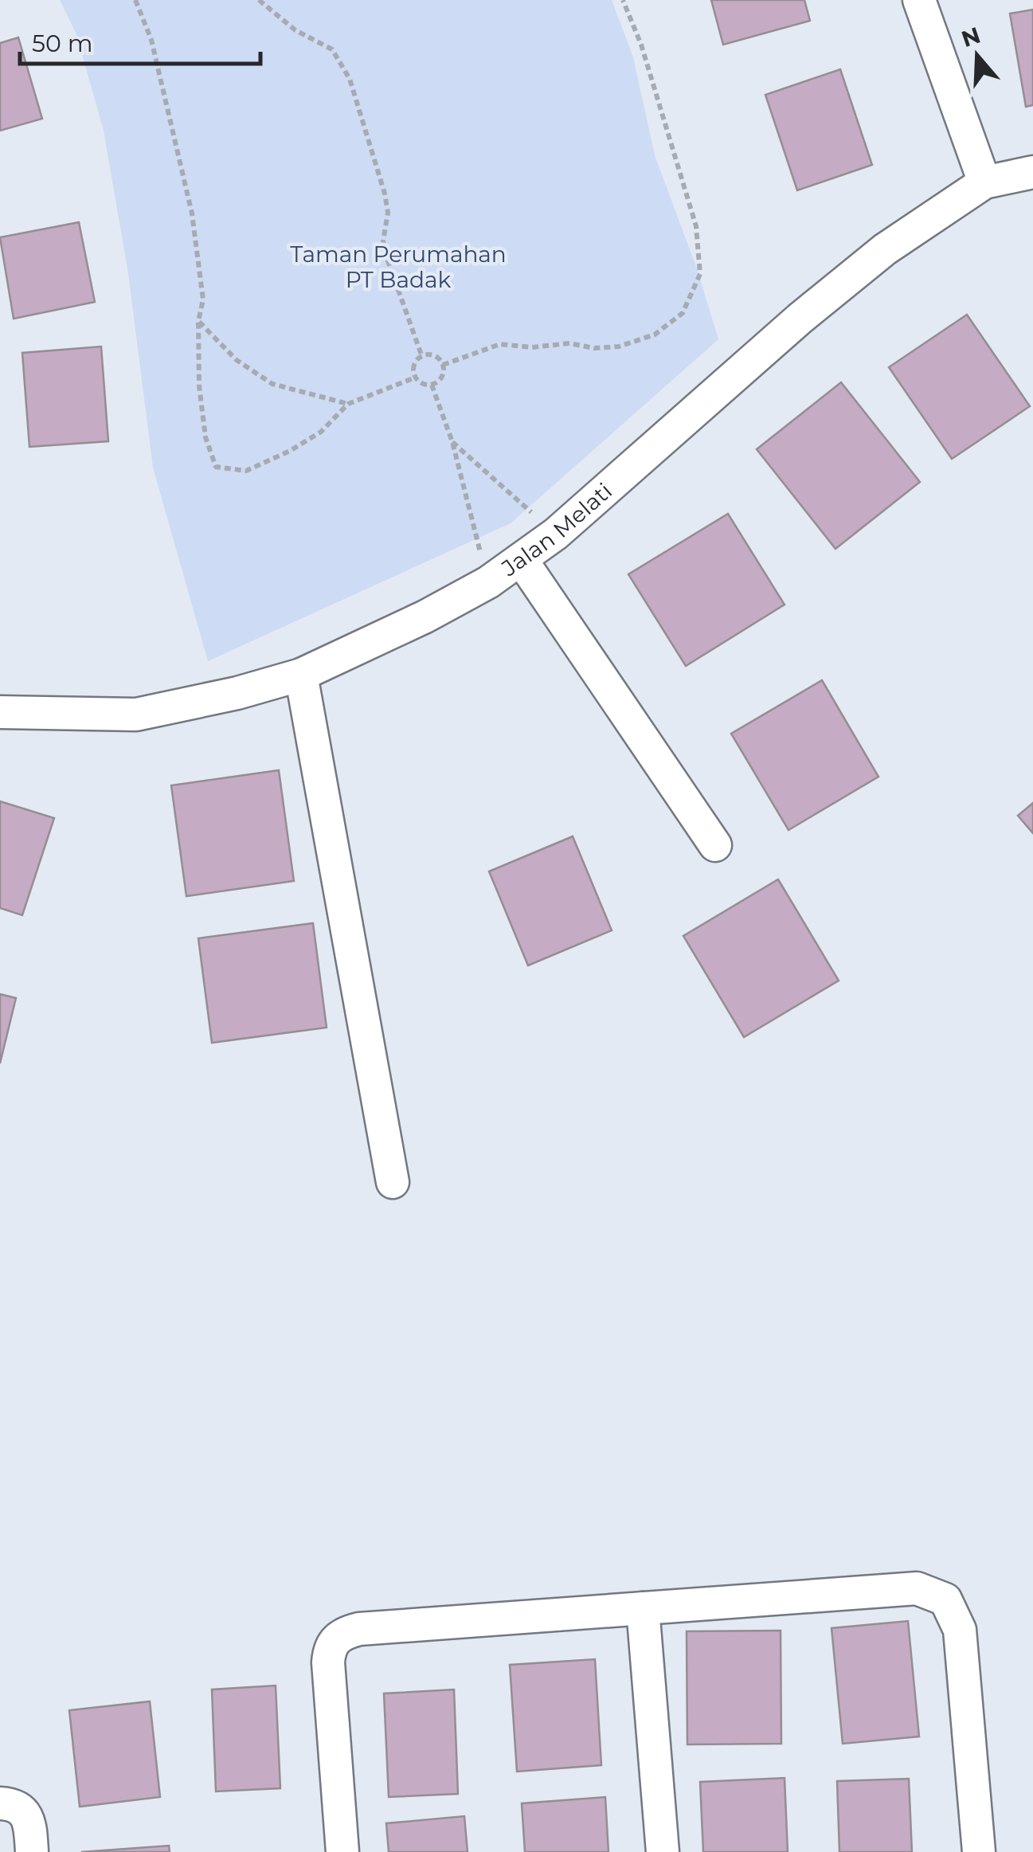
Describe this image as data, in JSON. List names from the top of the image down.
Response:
{
  "streets": {
    "street": ["Jalan Melati"]
  },
  "parks": ["Taman Perumahan PT Badak"],
  "scale_bar": "50 m",
  "north": "top"
}
